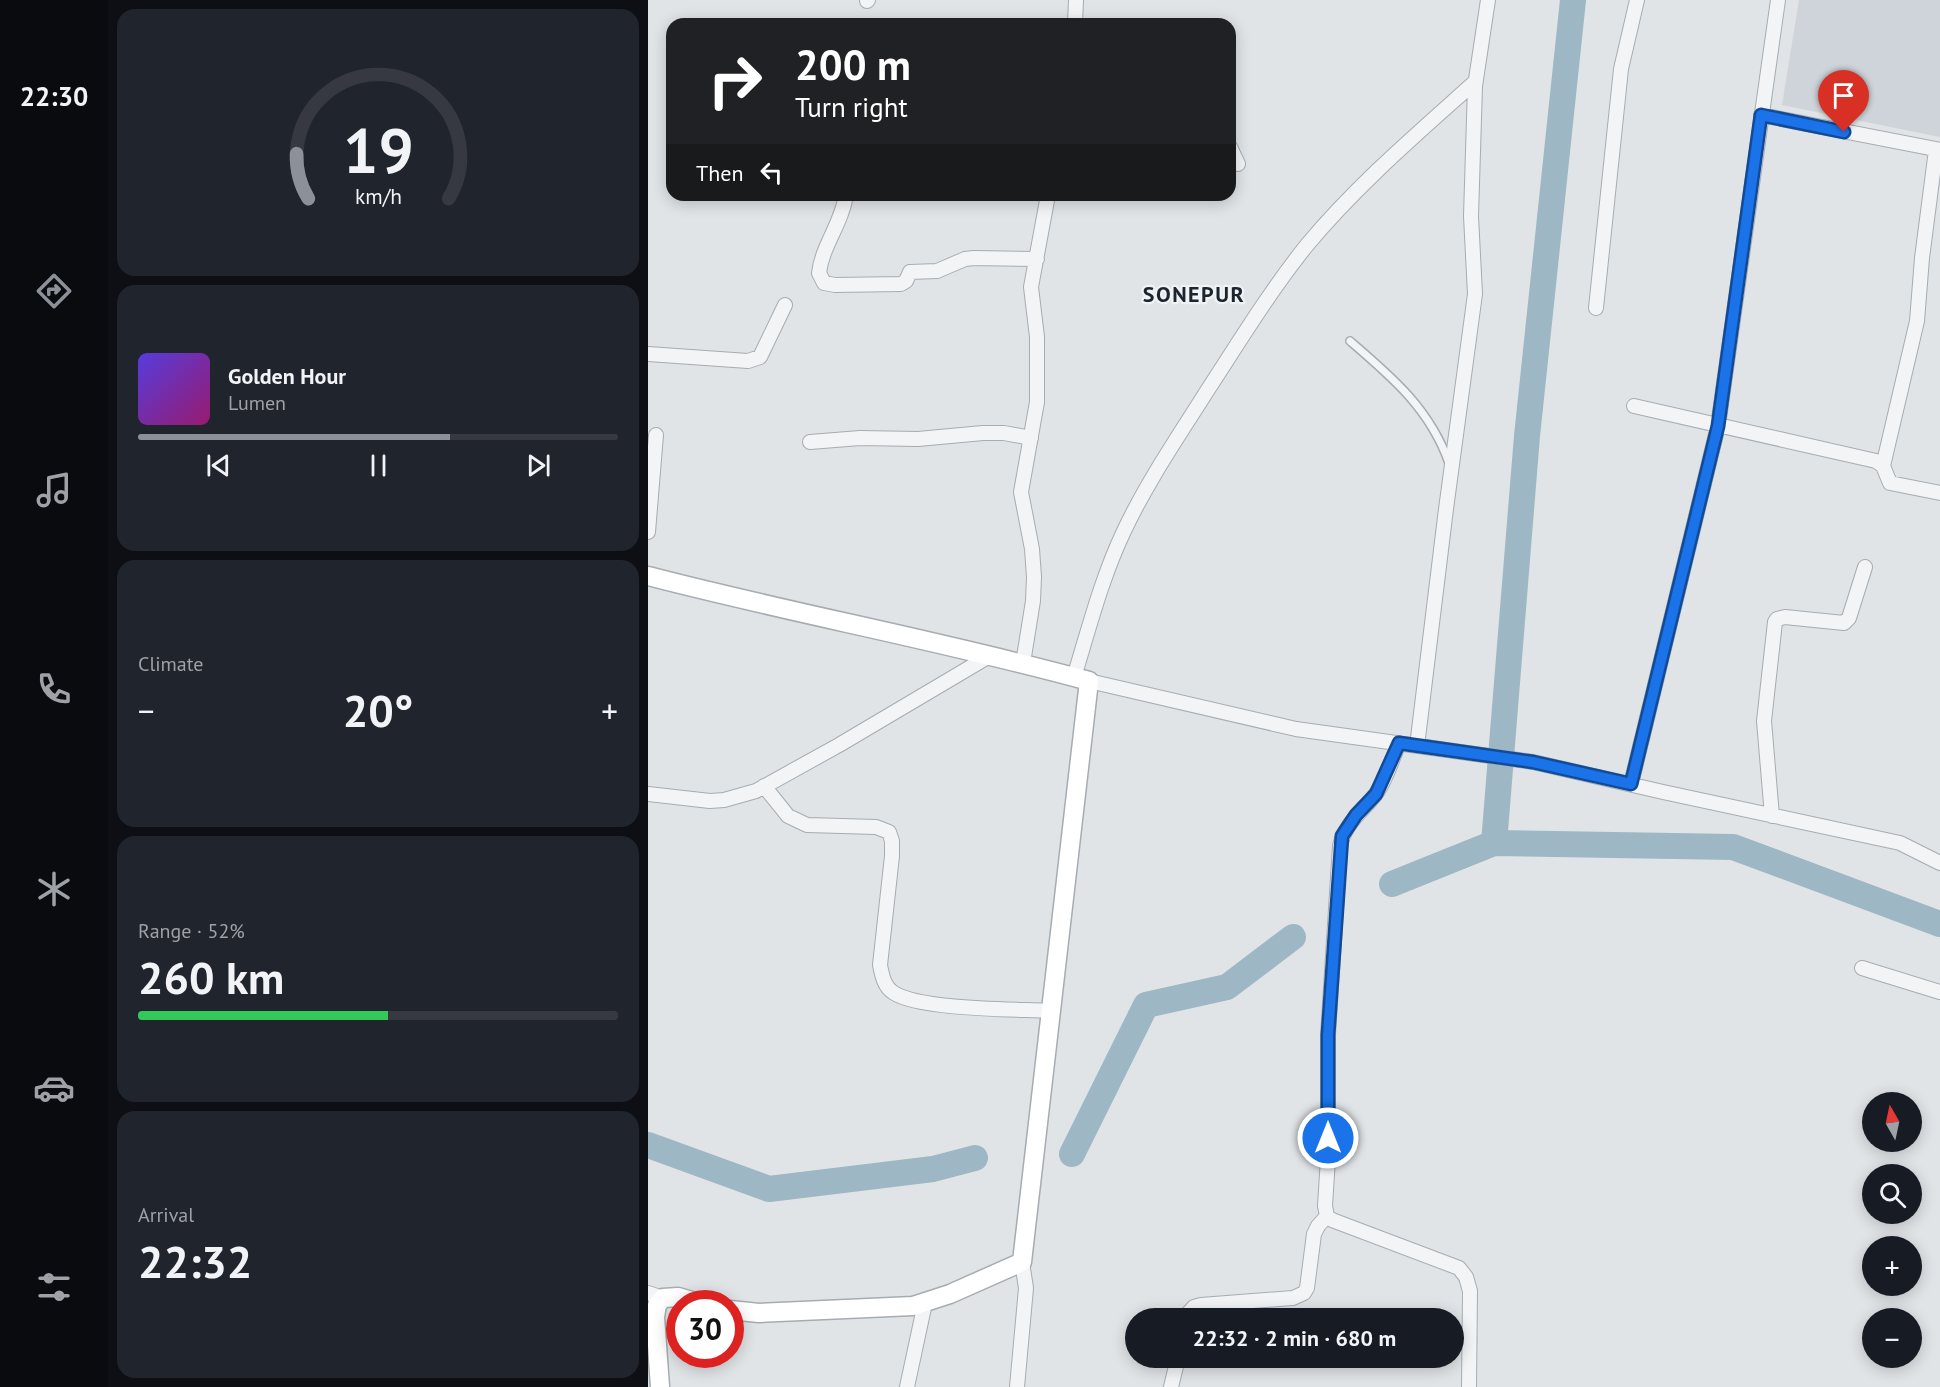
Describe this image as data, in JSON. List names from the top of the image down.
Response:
{
  "districts": ["SONEPUR"],
  "north": "top",
  "page": {
    "tabs": "22:30",
    "turn": ["200 m", "Turn right"],
    "then": "Then",
    "song": ["Golden Hour", "Lumen"],
    "tile": [
      "Climate",
      ["Range · 52%", "260 km"],
      ["Arrival", "22:32"]
    ],
    "heat": ["−", "20°", "+"],
    "map_buttons": ["+", "−"],
    "limit": "30",
    "trip": "22:32 · 2 min · 680 m",
    "gauge": ["19", "km/h"]
  }
}
